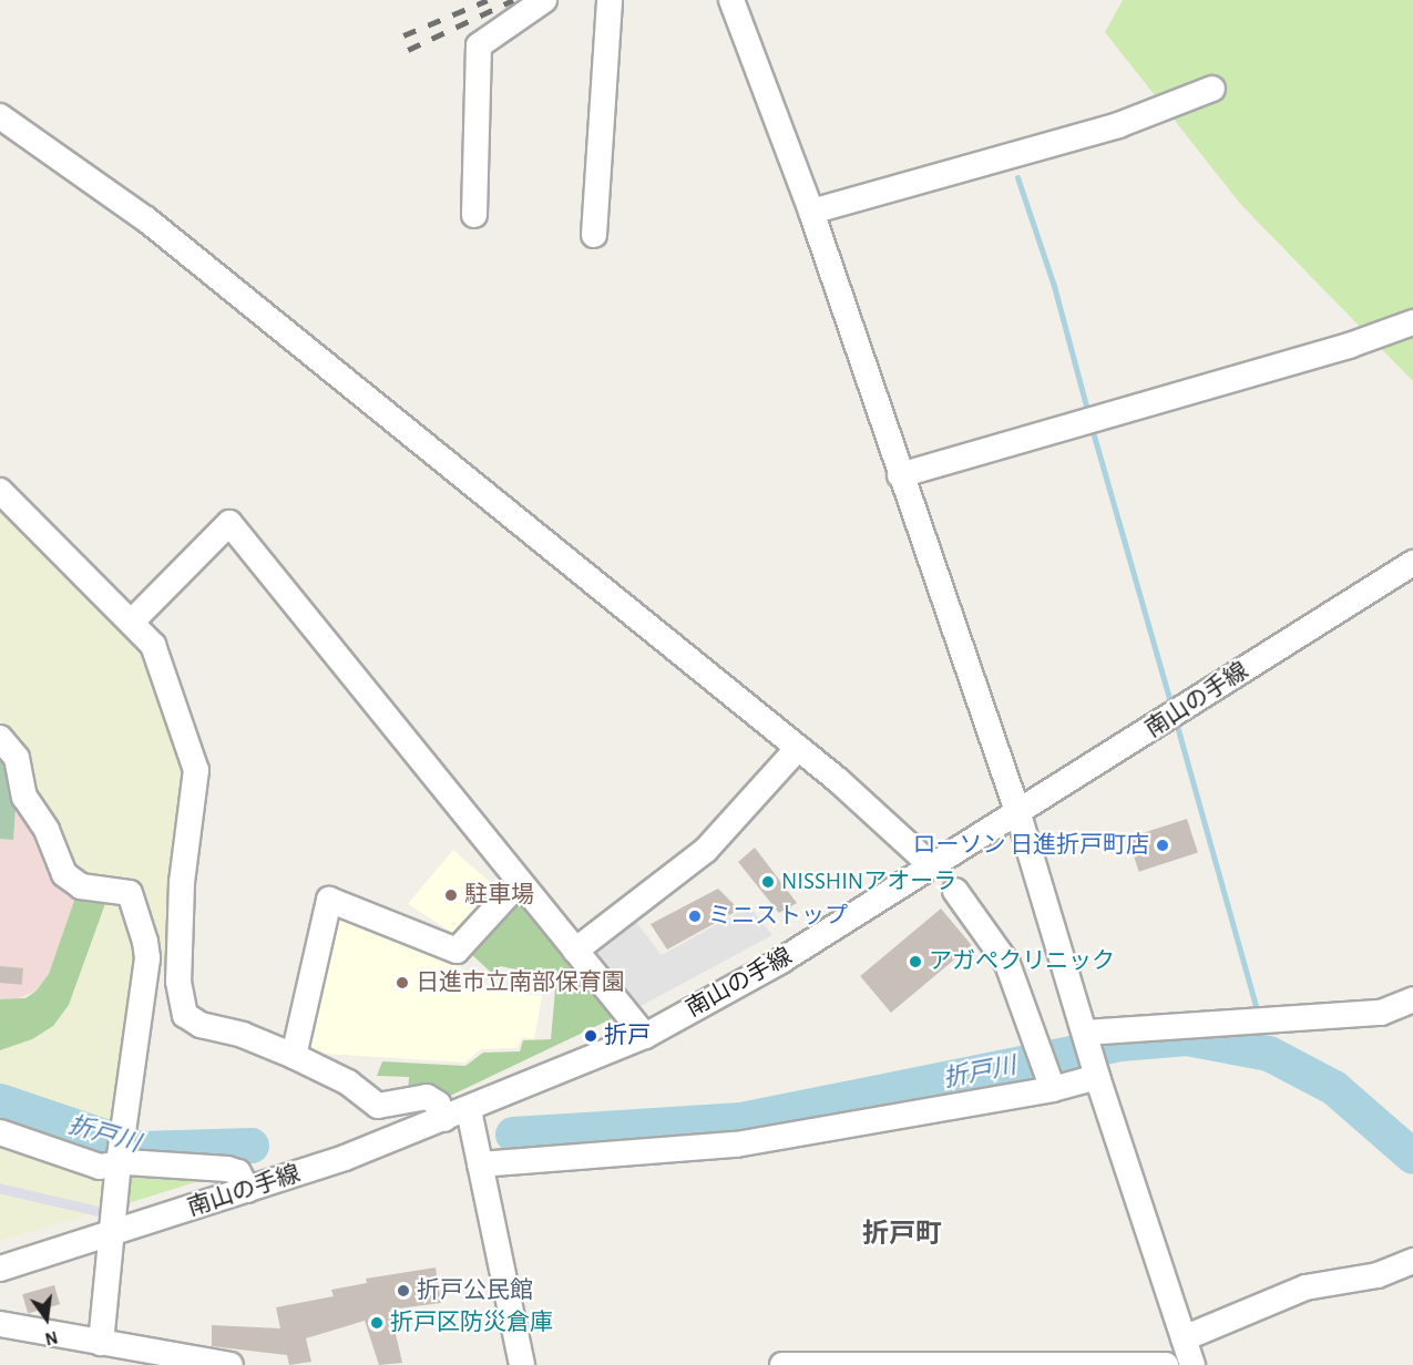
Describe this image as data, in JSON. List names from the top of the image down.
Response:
{
  "streets": {
    "street": ["南山の手線"]
  },
  "districts": ["折戸町"],
  "water": ["折戸川"],
  "places": [
    "ローソン 日進折戸町店",
    "NISSHINアオーラ",
    "駐車場",
    "ミニストップ",
    "アガぺクリニック",
    "日進市立南部保育園",
    "折戸",
    "折戸公民館",
    "折戸区防災倉庫"
  ],
  "north": "bottom"
}
